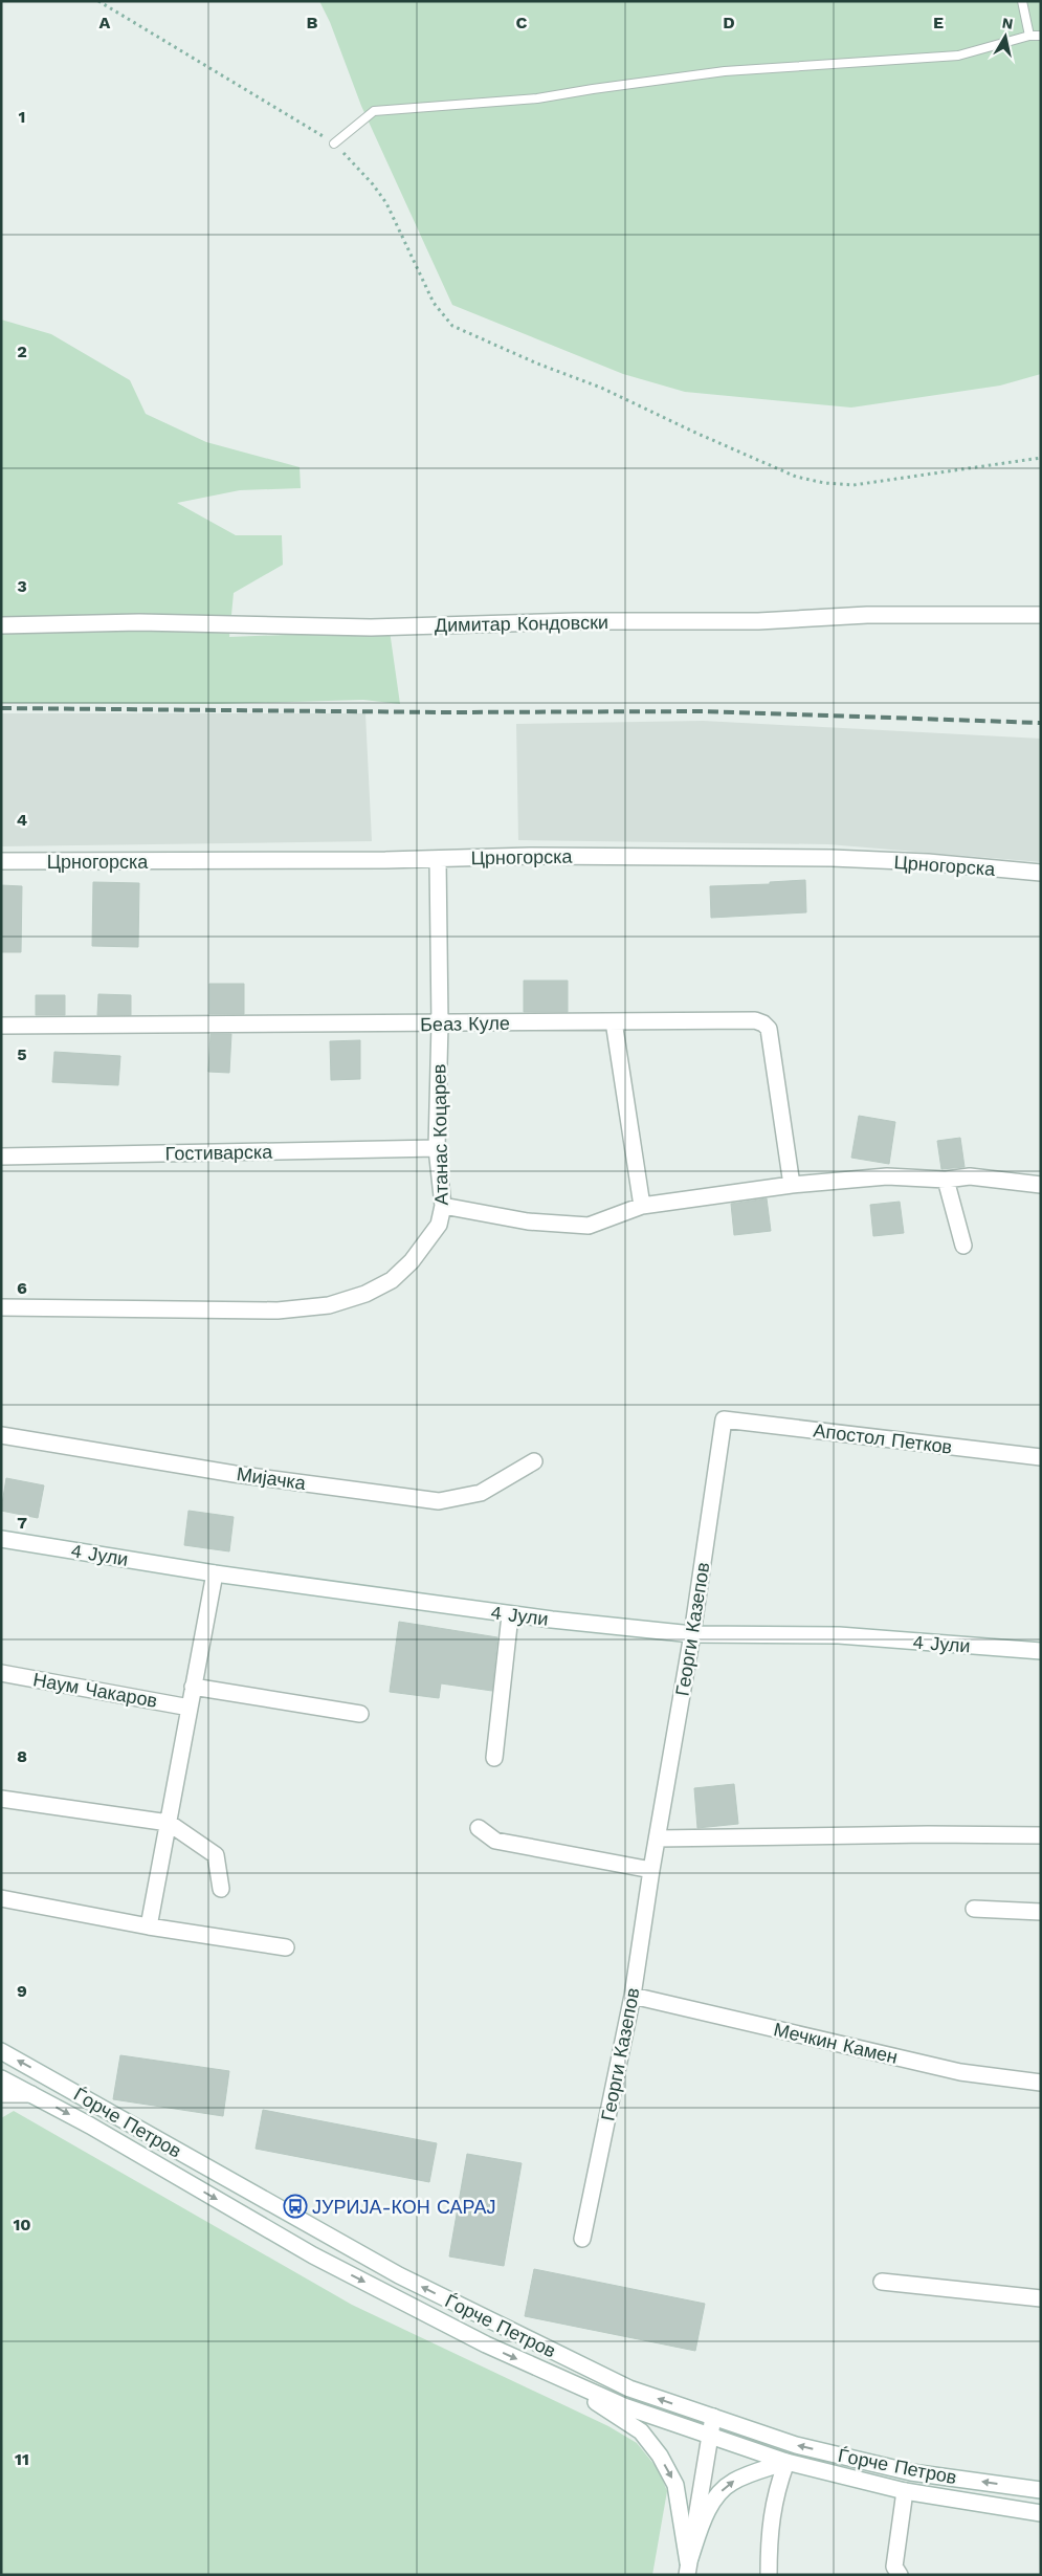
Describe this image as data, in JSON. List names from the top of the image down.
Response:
{
  "streets": {
    "street": [
      "Димитар Кондовски",
      "Црногорска",
      "Беаз Куле",
      "Атанас Коцарев",
      "Гостиварска",
      "Апостол Петков",
      "Мијачка",
      "4 Јули",
      "Георги Казепов",
      "Наум Чакаров",
      "Мечкин Камен",
      "Ѓорче Петров"
    ]
  },
  "crossings": [
    ["Црногорска", "Атанас Коцарев"],
    ["Беаз Куле", "Атанас Коцарев"],
    ["Атанас Коцарев", "Гостиварска"],
    ["Апостол Петков", "Георги Казепов"],
    ["4 Јули", "Георги Казепов"],
    ["Георги Казепов", "Мечкин Камен"]
  ],
  "places": {
    "bus stop": ["ЈУРИЈА-КОН САРАЈ"]
  },
  "north": "top",
  "grid": {
    "columns": [
      "A",
      "B",
      "C",
      "D",
      "E"
    ],
    "rows": [
      "1",
      "2",
      "3",
      "4",
      "5",
      "6",
      "7",
      "8",
      "9",
      "10",
      "11"
    ]
  }
}
